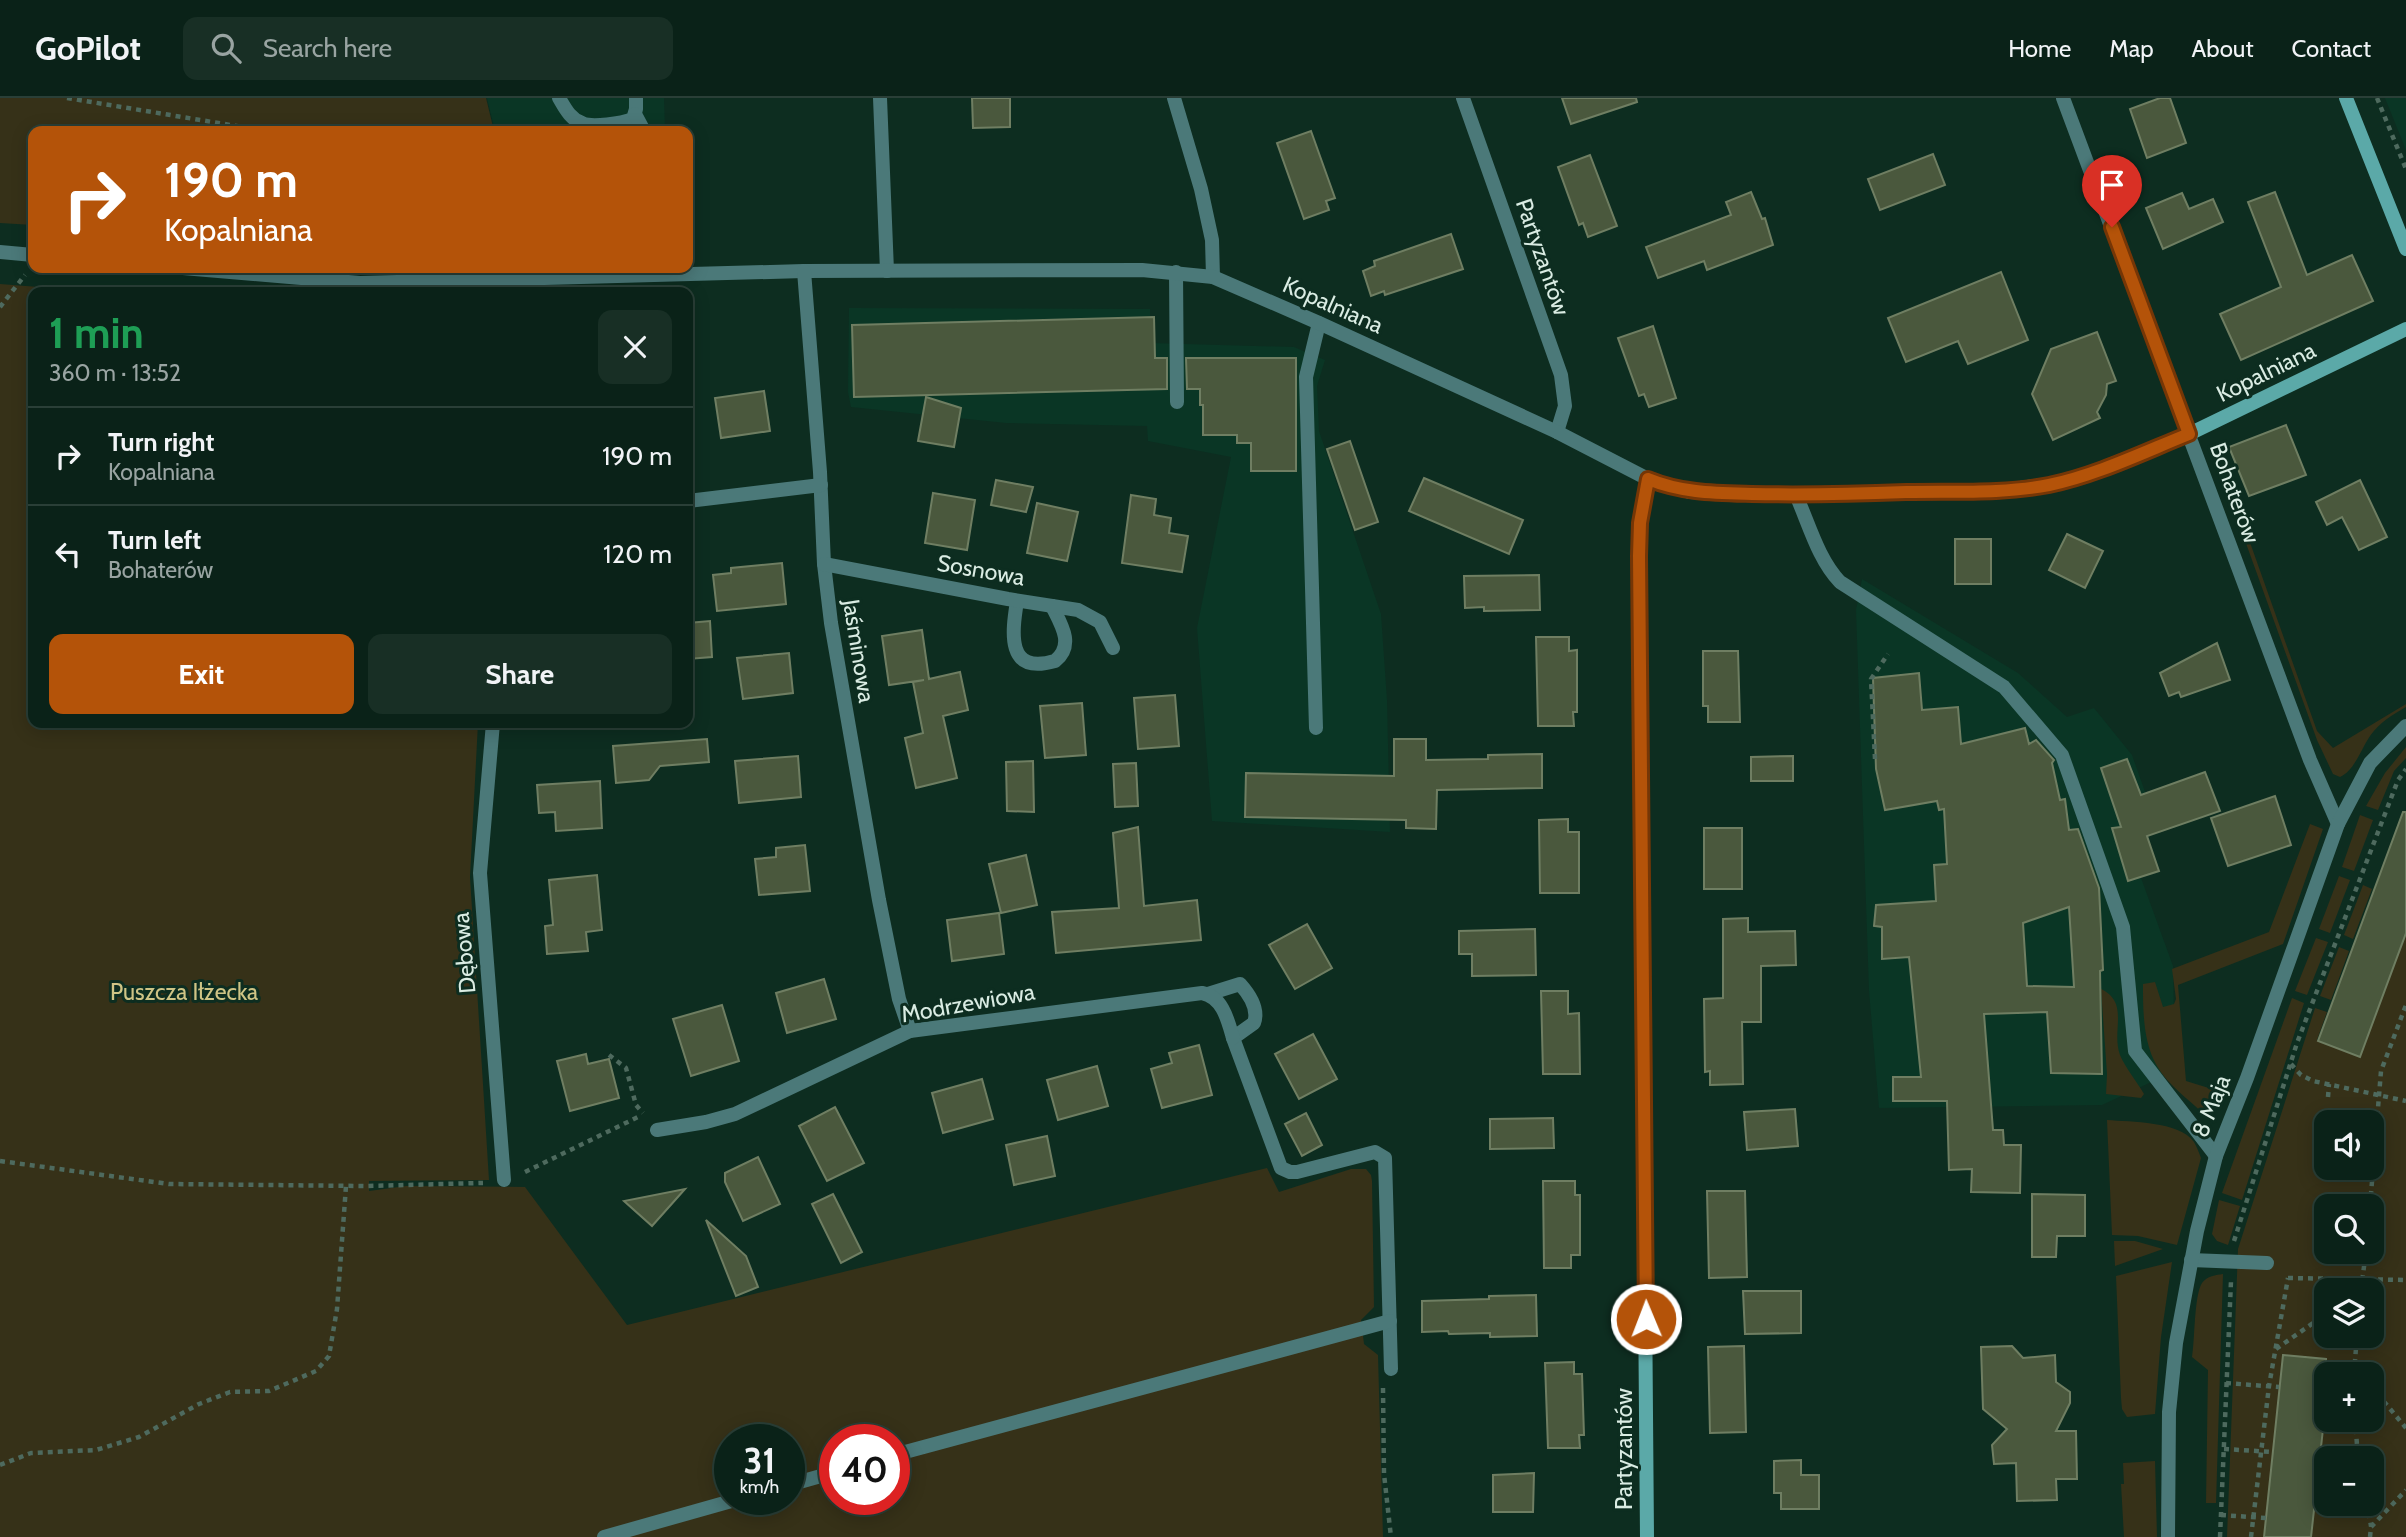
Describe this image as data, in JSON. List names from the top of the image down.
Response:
{
  "streets": {
    "street": [
      "Partyzantów",
      "Kopalniana",
      "Bohaterów",
      "Sosnowa",
      "Jaśminowa",
      "Dębowa",
      "Modrzewiowa",
      "8 Maja"
    ]
  },
  "crossings": [
    ["Partyzantów", "Kopalniana"],
    ["Kopalniana", "Bohaterów"],
    ["Kopalniana", "Jaśminowa"],
    ["Bohaterów", "8 Maja"],
    ["Sosnowa", "Jaśminowa"],
    ["Jaśminowa", "Modrzewiowa"]
  ],
  "parks": ["Puszcza Iłżecka"],
  "page": {
    "header": "GoPilot",
    "search": "Search here",
    "nav": [
      "Home",
      "Map",
      "About",
      "Contact"
    ],
    "turn": ["190 m", "Kopalniana"],
    "heading": ["1 min", "360 m · 13:52"],
    "list": [
      {
        "name": "Turn right",
        "note": "Kopalniana",
        "value": "190 m"
      },
      {
        "name": "Turn left",
        "note": "Bohaterów",
        "value": "120 m"
      }
    ],
    "buttons": ["Exit", "Share"],
    "map_buttons": ["+", "−"],
    "speed": "31 km/h",
    "limit": "40"
  }
}
